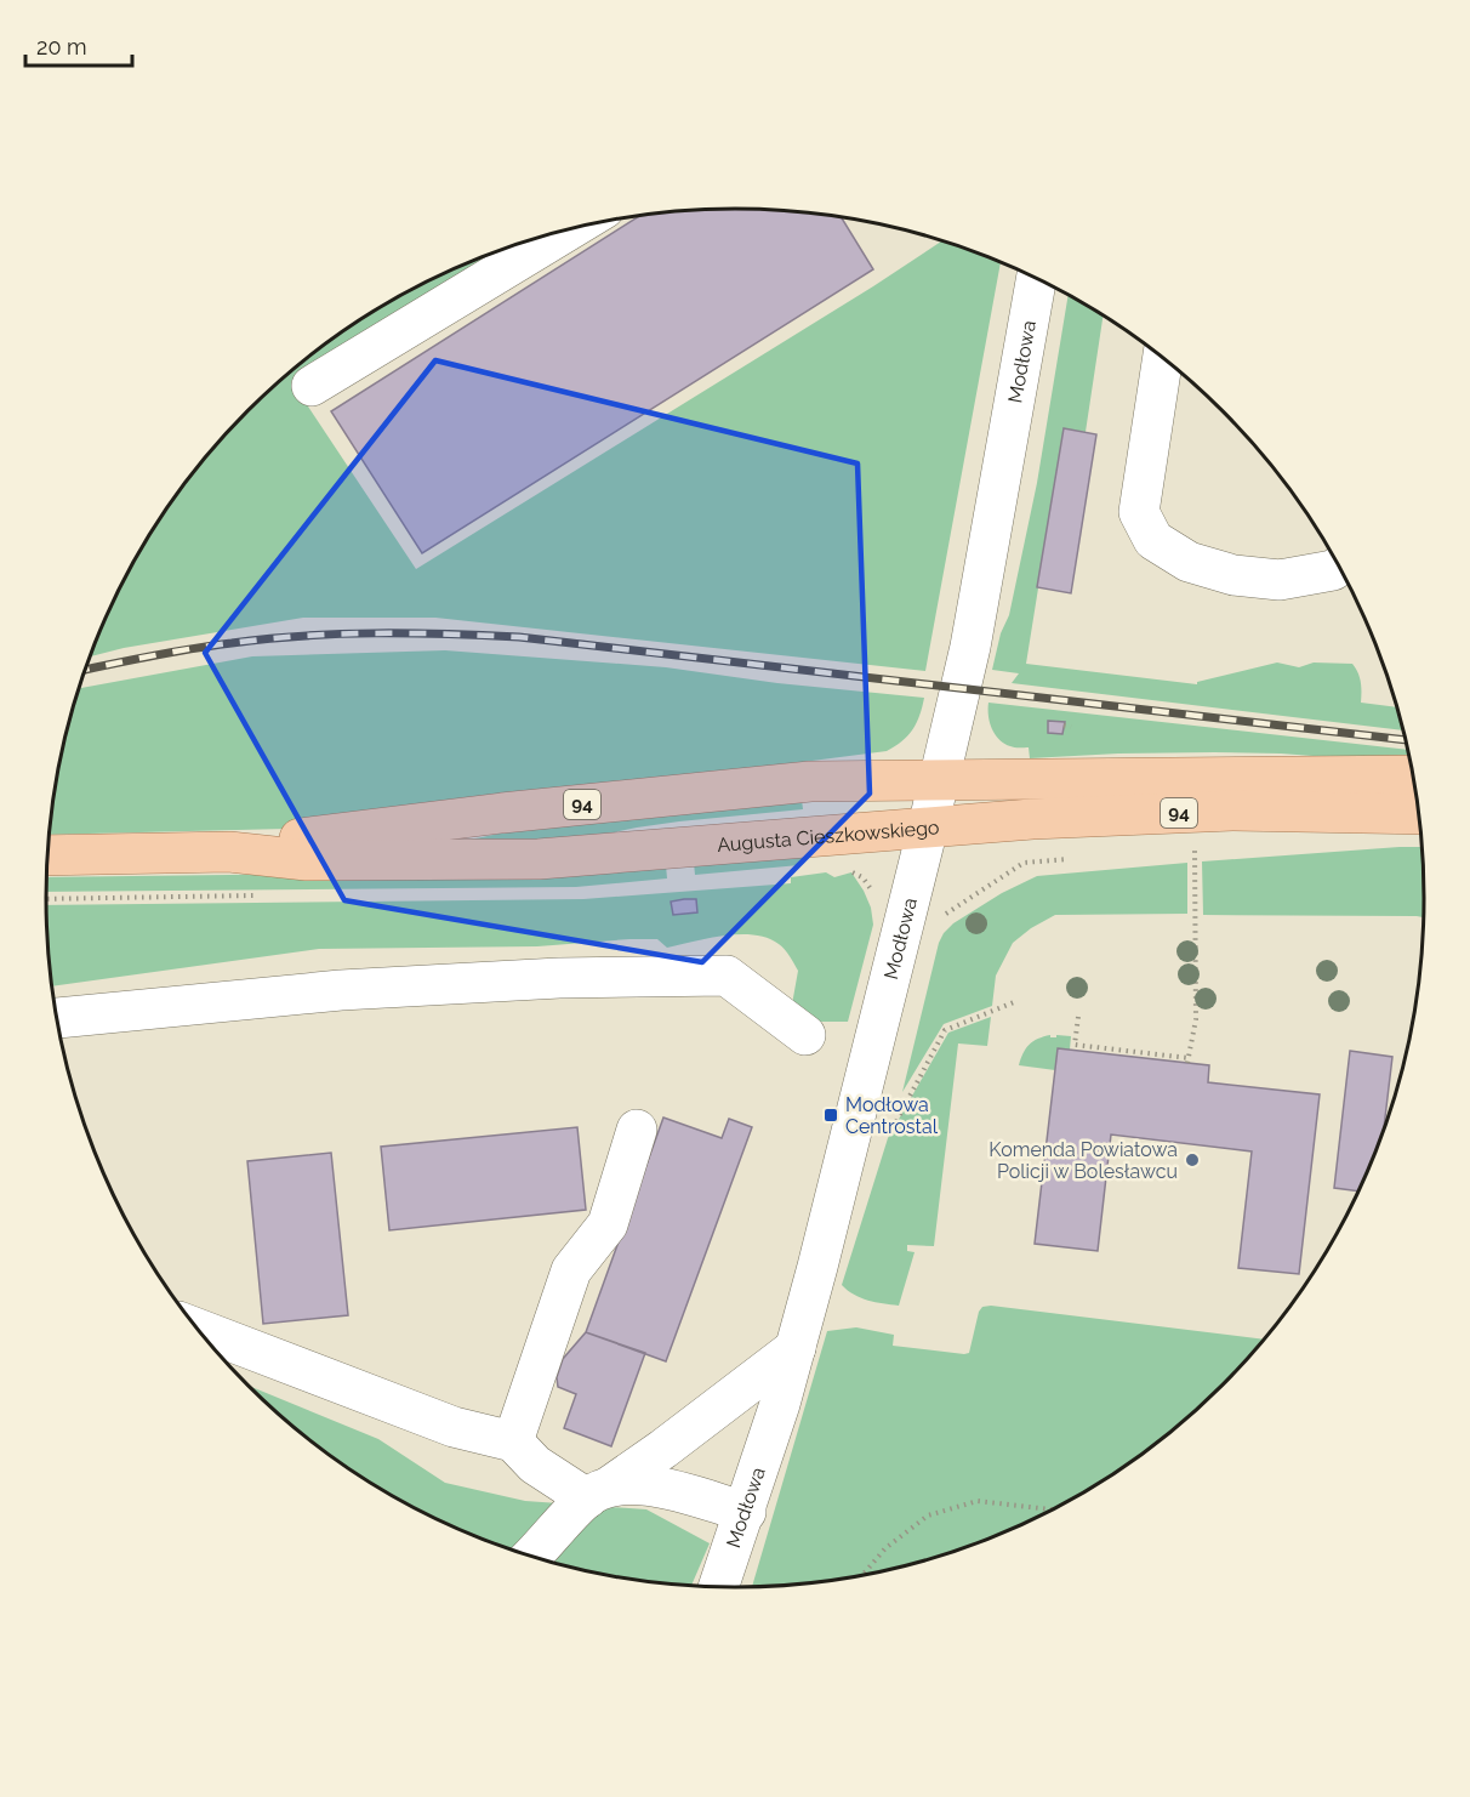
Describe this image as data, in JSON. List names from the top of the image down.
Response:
{
  "streets": {
    "main road": ["94", "Augusta Cieszkowskiego"],
    "street": ["Modłowa"]
  },
  "crossings": [
    ["Modłowa", "Augusta Cieszkowskiego"]
  ],
  "places": {
    "transit": ["Modłowa Centrostal"],
    "other": ["Komenda Powiatowa Policji w Bolesławcu"]
  },
  "scale_bar": "20 m"
}
